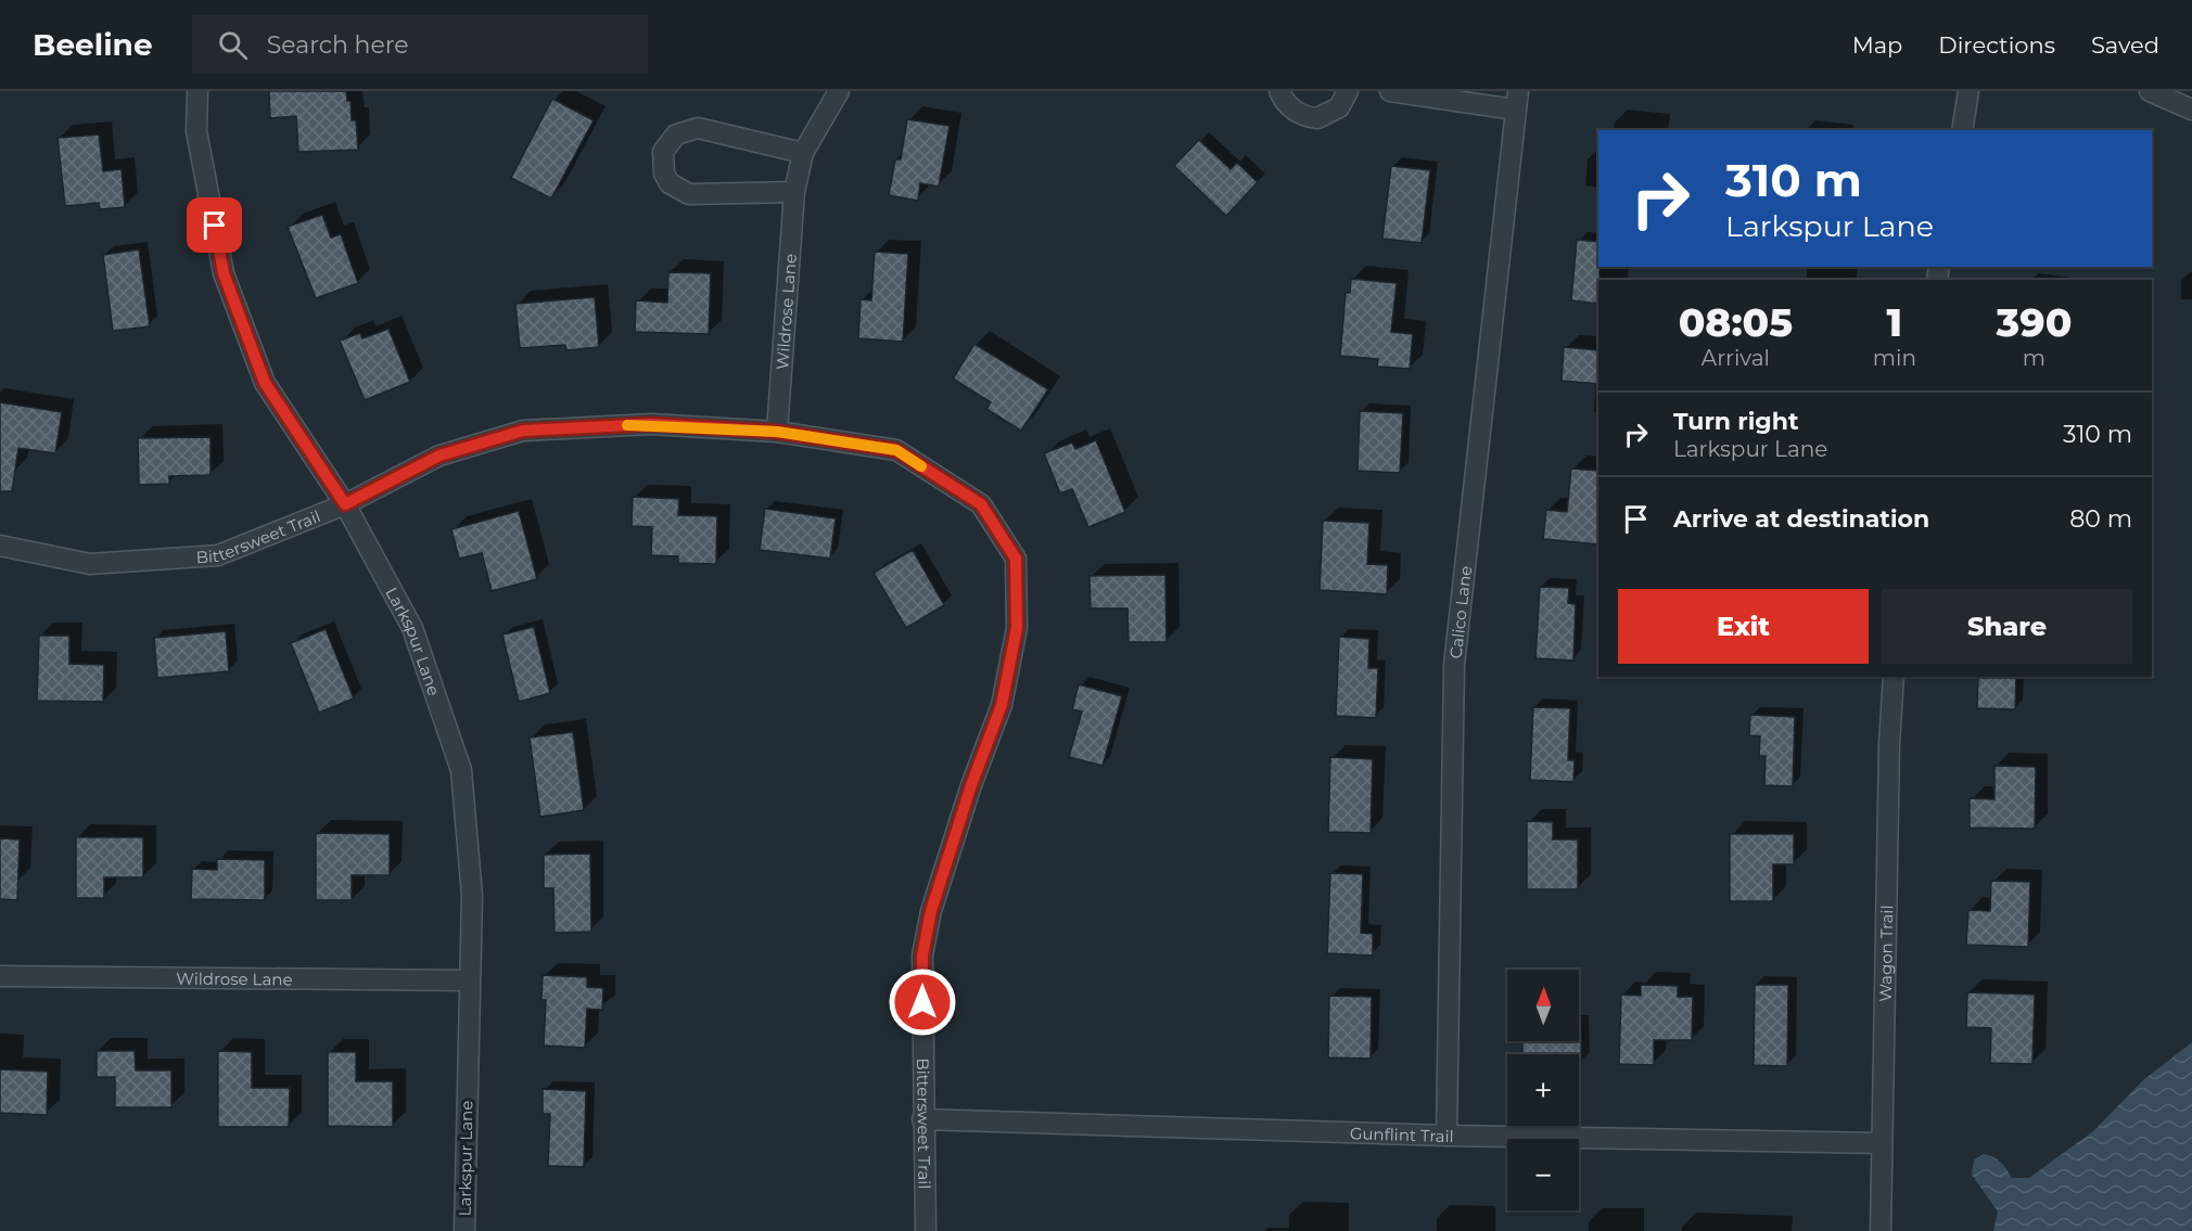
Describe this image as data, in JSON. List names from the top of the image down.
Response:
{
  "streets": {
    "street": [
      "Wildrose Lane",
      "Bittersweet Trail",
      "Calico Lane",
      "Larkspur Lane",
      "Wagon Trail",
      "Gunflint Trail"
    ]
  },
  "crossings": [
    ["Wildrose Lane", "Bittersweet Trail"],
    ["Wildrose Lane", "Larkspur Lane"],
    ["Bittersweet Trail", "Larkspur Lane"],
    ["Bittersweet Trail", "Gunflint Trail"],
    ["Calico Lane", "Gunflint Trail"],
    ["Wagon Trail", "Gunflint Trail"]
  ],
  "north": "top",
  "page": {
    "header": "Beeline",
    "search": "Search here",
    "nav": ["Map", "Directions", "Saved"],
    "turn": ["310 m", "Larkspur Lane"],
    "eta": [
      "08:05",
      "Arrival",
      "1",
      "min",
      "390",
      "m"
    ],
    "list": [
      {
        "name": "Turn right",
        "note": "Larkspur Lane",
        "value": "310 m"
      },
      {
        "name": "Arrive at destination",
        "value": "80 m"
      }
    ],
    "buttons": ["Exit", "Share"],
    "map_buttons": ["+", "−"]
  }
}
